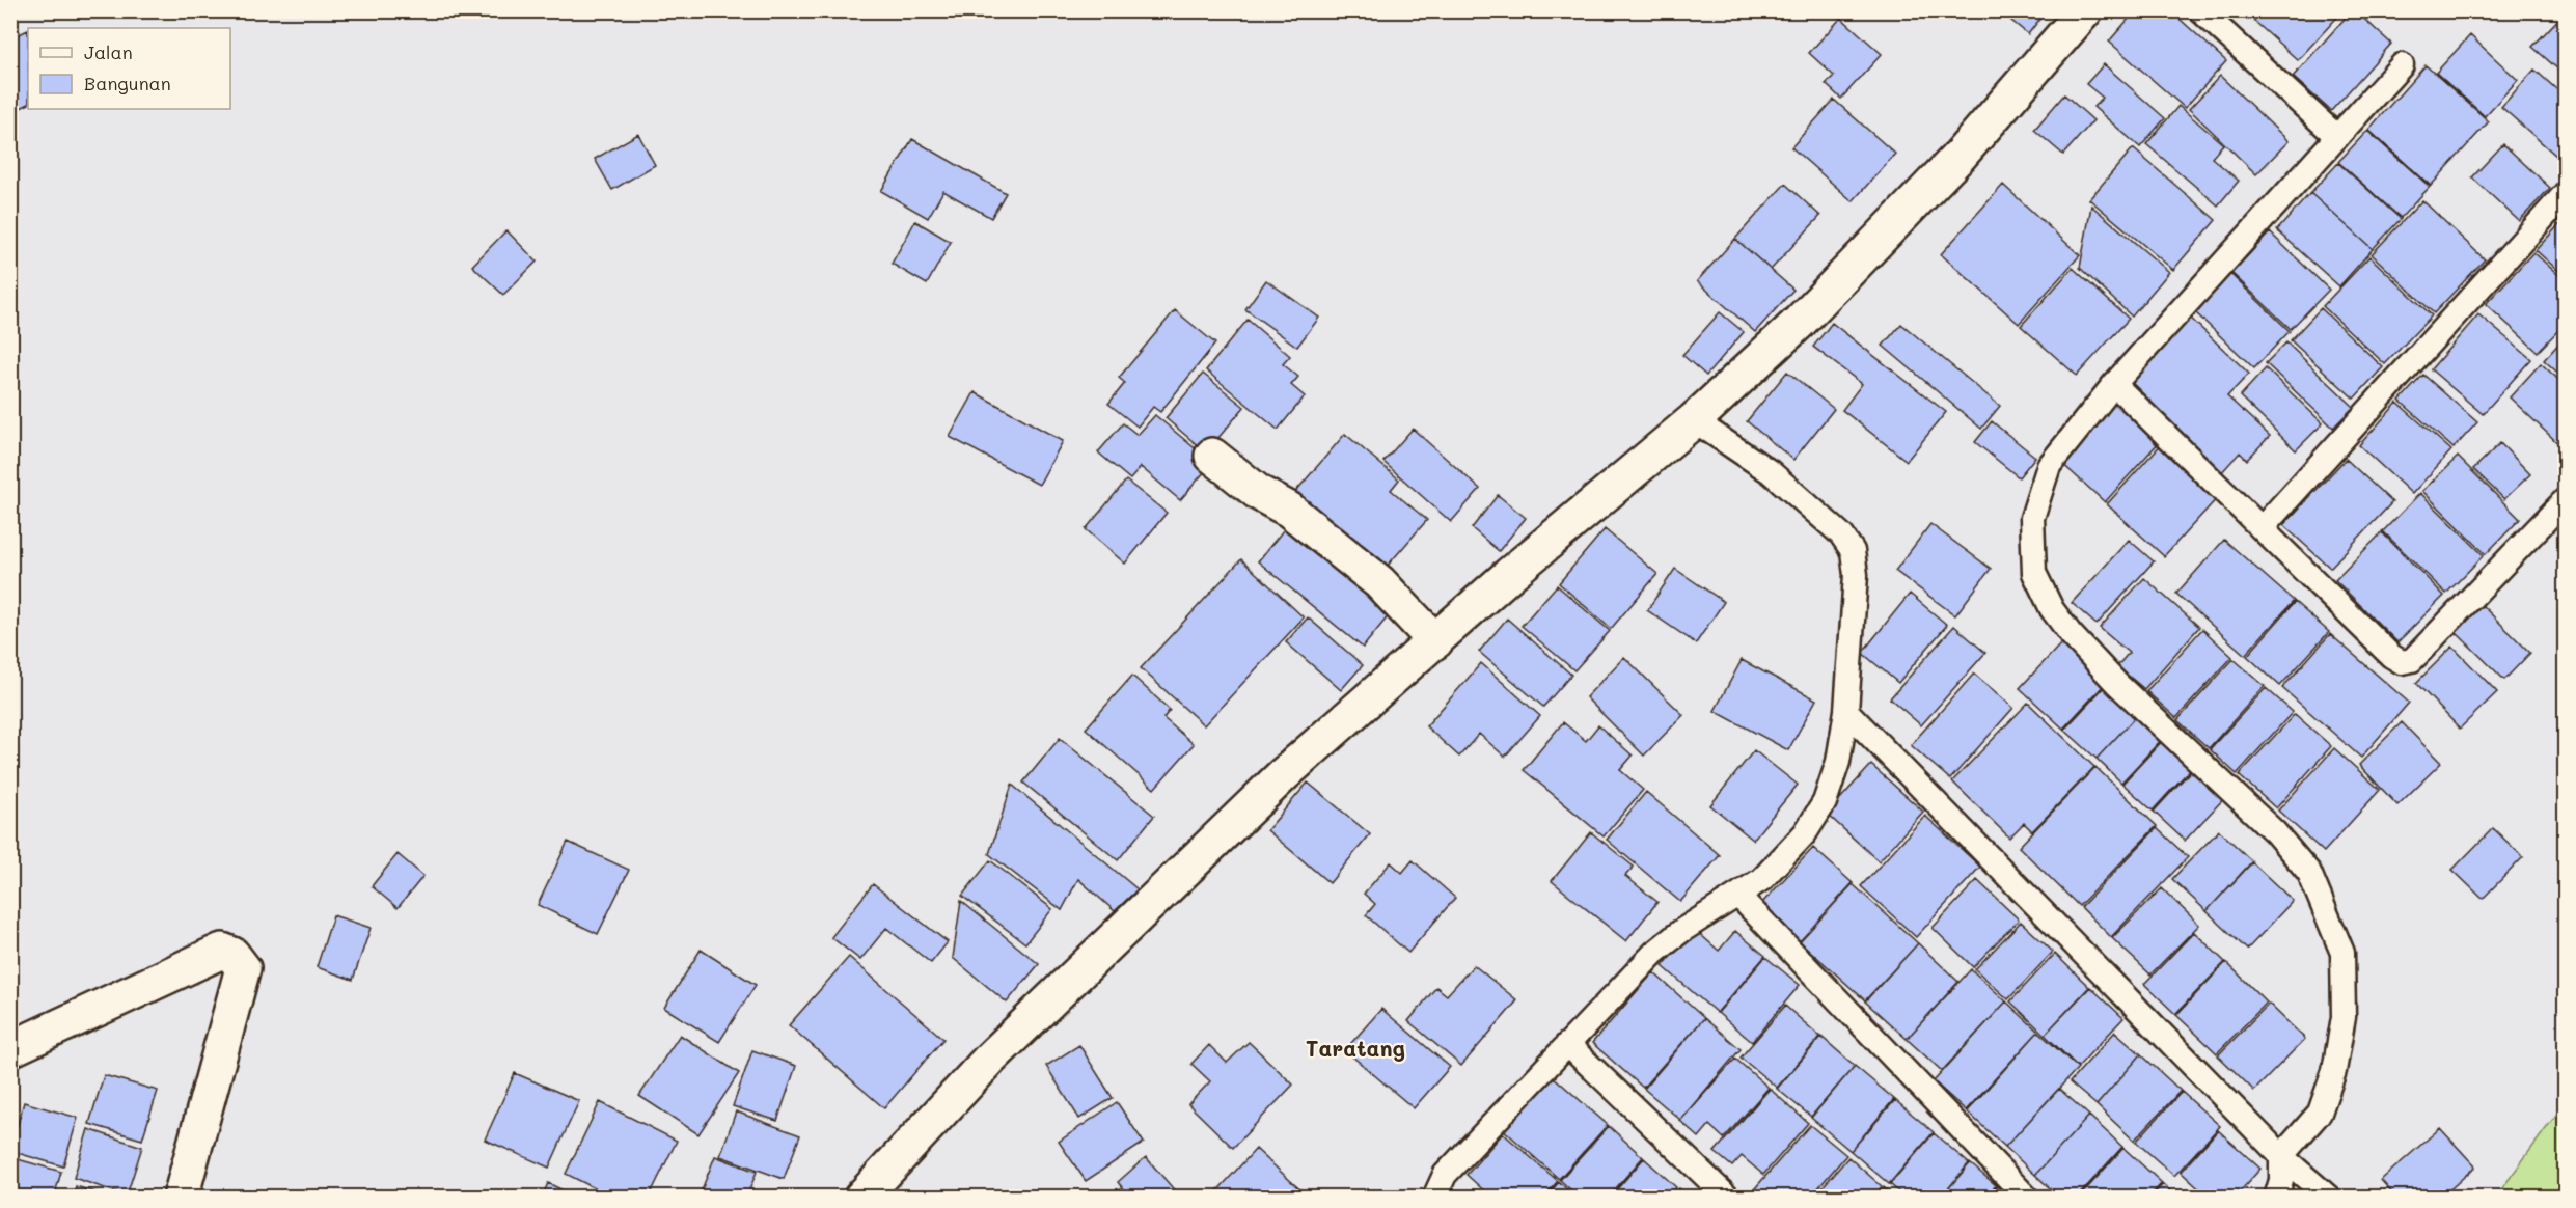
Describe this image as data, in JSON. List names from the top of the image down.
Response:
{
  "districts": ["Taratang"],
  "legend": ["Jalan", "Bangunan"]
}
